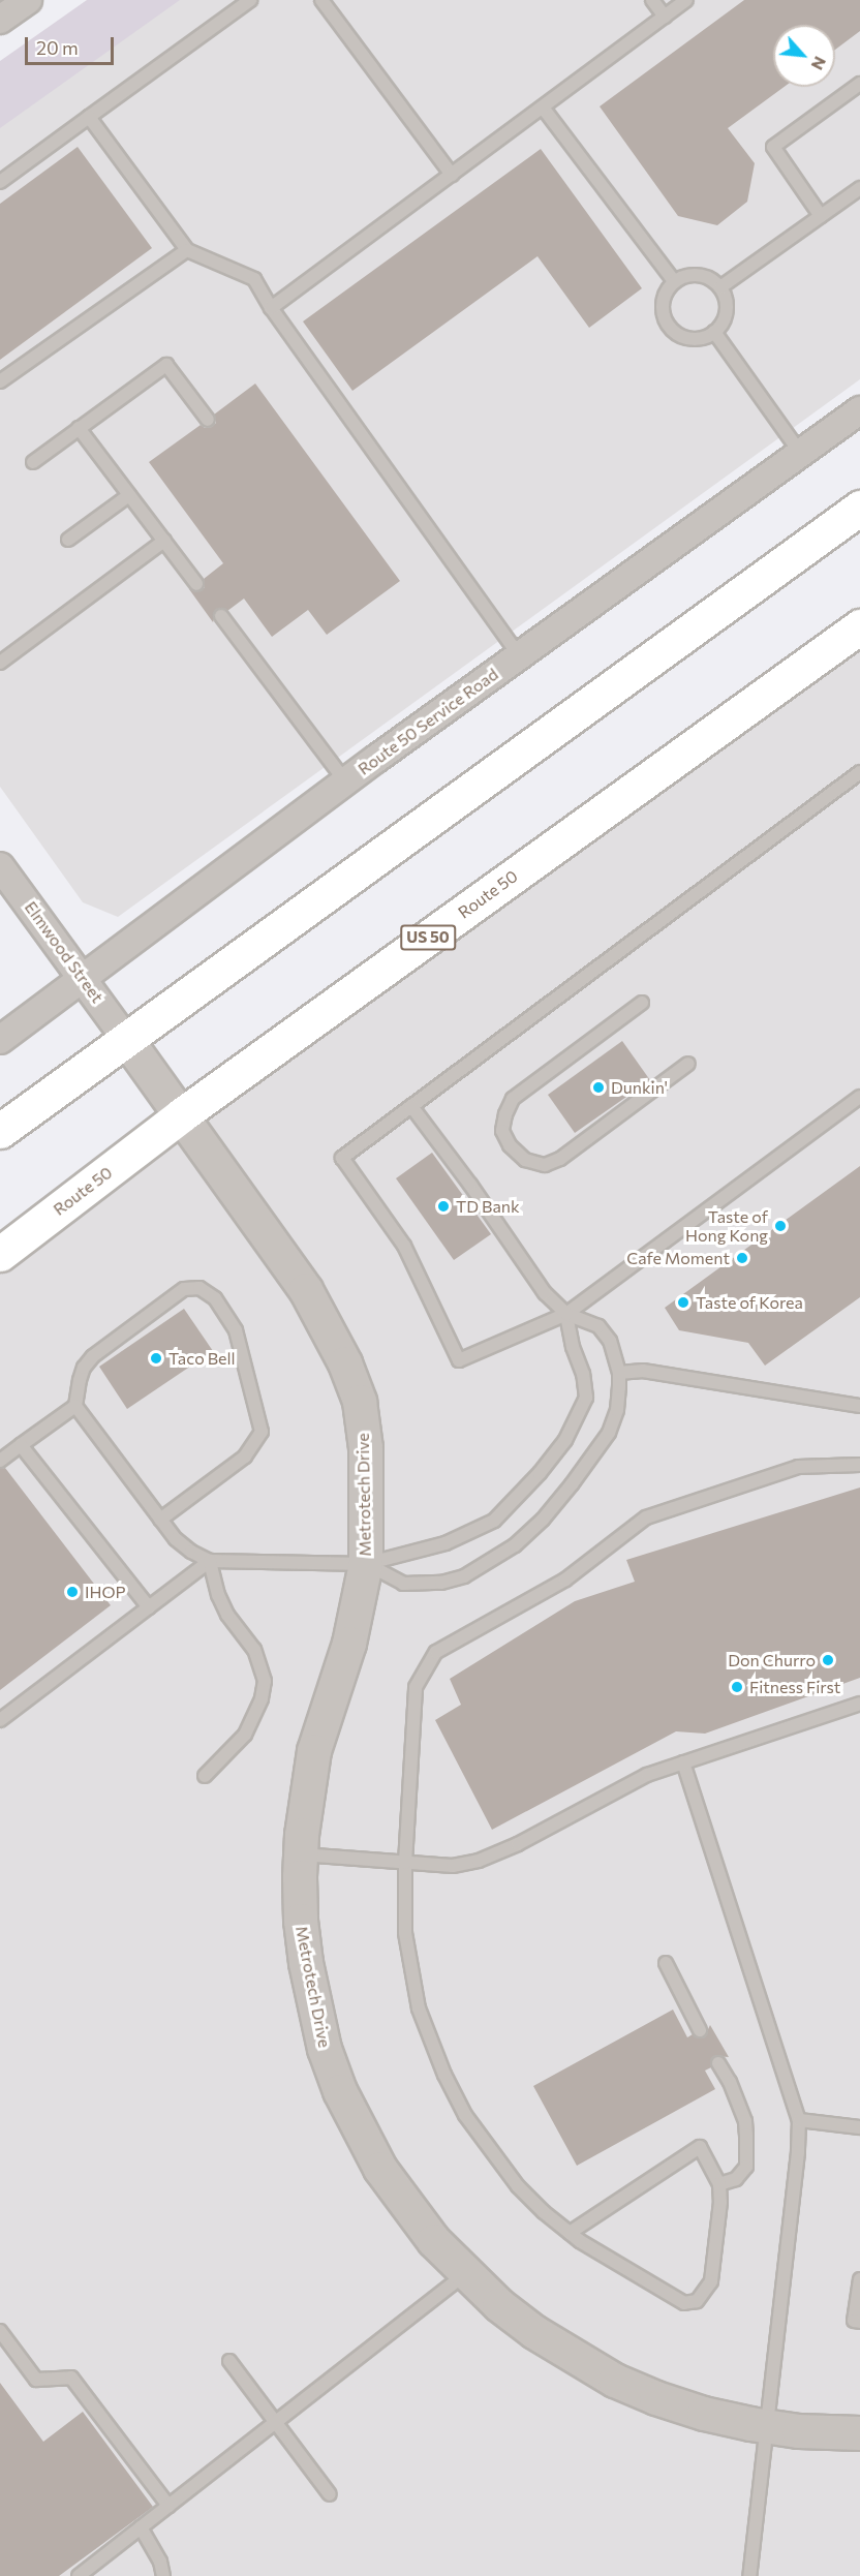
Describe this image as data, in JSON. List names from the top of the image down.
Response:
{
  "streets": {
    "highway": ["Route 50", "US 50"],
    "street": ["Route 50 Service Road", "Elmwood Street", "Metrotech Drive"]
  },
  "crossings": [
    ["Route 50 Service Road", "Elmwood Street"],
    ["Route 50", "Metrotech Drive"],
    ["Elmwood Street", "Metrotech Drive"]
  ],
  "places": [
    "Dunkin'",
    "TD Bank",
    "Taste of Hong Kong",
    "Cafe Moment",
    "Taste of Korea",
    "Taco Bell",
    "IHOP",
    "Don Churro",
    "Fitness First"
  ],
  "scale_bar": "20 m",
  "north": "bottom right"
}
